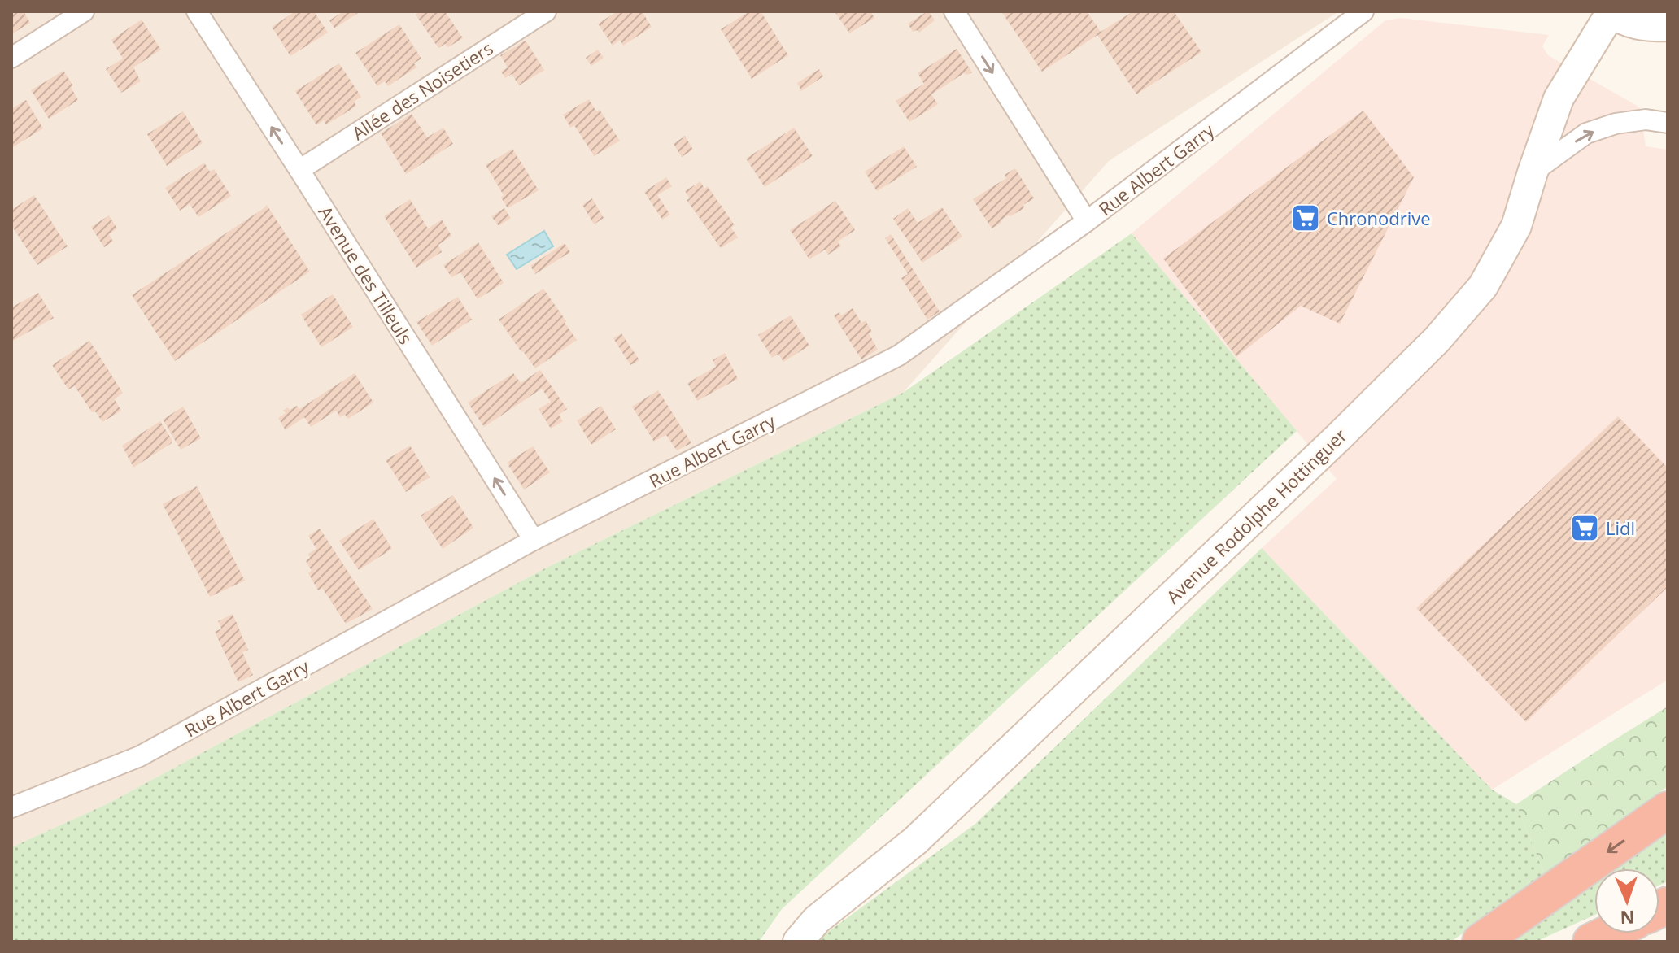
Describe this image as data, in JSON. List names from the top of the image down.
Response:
{
  "streets": {
    "street": [
      "Allée des Noisetiers",
      "Rue Albert Garry",
      "Avenue des Tilleuls",
      "Avenue Rodolphe Hottinguer"
    ]
  },
  "crossings": [
    ["Allée des Noisetiers", "Avenue des Tilleuls"],
    ["Rue Albert Garry", "Avenue des Tilleuls"]
  ],
  "one_way": ["Avenue des Tilleuls"],
  "places": {
    "supermarket": ["Chronodrive", "Lidl"]
  },
  "north": "bottom"
}
